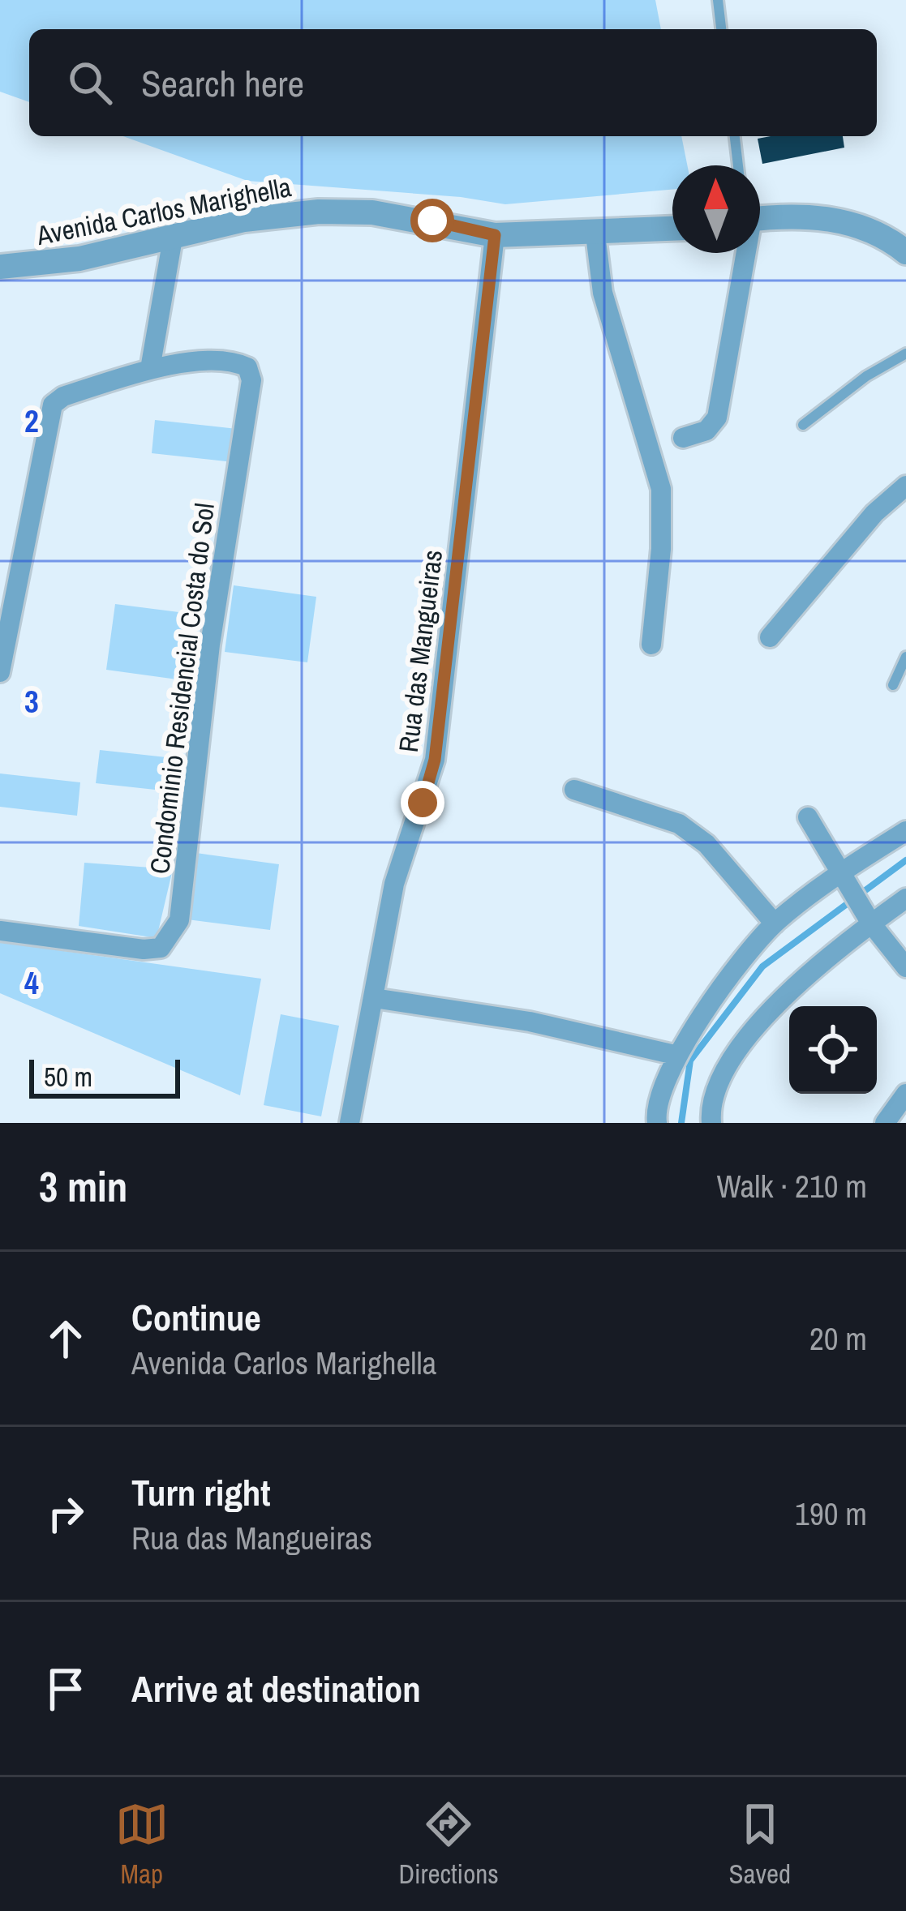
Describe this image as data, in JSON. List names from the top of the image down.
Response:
{
  "streets": {
    "street": ["Avenida Carlos Marighella", "Rua das Mangueiras", "Condominio Residencial Costa do Sol"]
  },
  "crossings": [
    ["Avenida Carlos Marighella", "Rua das Mangueiras"]
  ],
  "scale_bar": "50 m",
  "north": "top",
  "page": {
    "search": "Search here",
    "scale": "50 m",
    "heading": ["3 min", "Walk · 210 m"],
    "list": [
      ["Continue", "Avenida Carlos Marighella", "20 m"],
      ["Turn right", "Rua das Mangueiras", "190 m"],
      "Arrive at destination"
    ],
    "nav": ["Map", "Directions", "Saved"]
  },
  "grid": {
    "rows": ["2", "3", "4"]
  }
}
